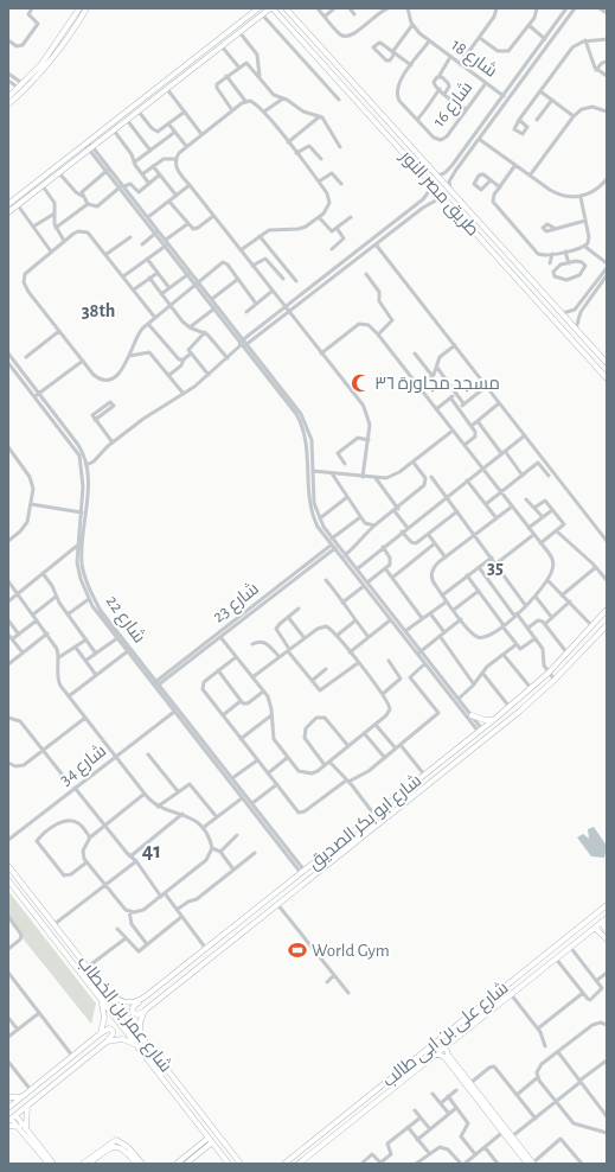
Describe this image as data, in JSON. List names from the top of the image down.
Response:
{
  "streets": {
    "street": [
      "شارع 18",
      "شارع 16",
      "طريق مصر النور",
      "شارع 23",
      "شارع 22",
      "شارع 34",
      "شارع ابو بكر الصديق",
      "شارع عمر بن الخطاب",
      "شارع على بن ابى طالب"
    ]
  },
  "crossings": [
    ["شارع 18", "شارع 16"],
    ["شارع 23", "شارع 22"],
    ["شارع 22", "شارع 34"],
    ["شارع 22", "شارع ابو بكر الصديق"]
  ],
  "districts": ["38th", "35", "41"],
  "places": {
    "mosque": ["مسجد مجاورة ٣٦"],
    "sports": ["World Gym"]
  }
}
